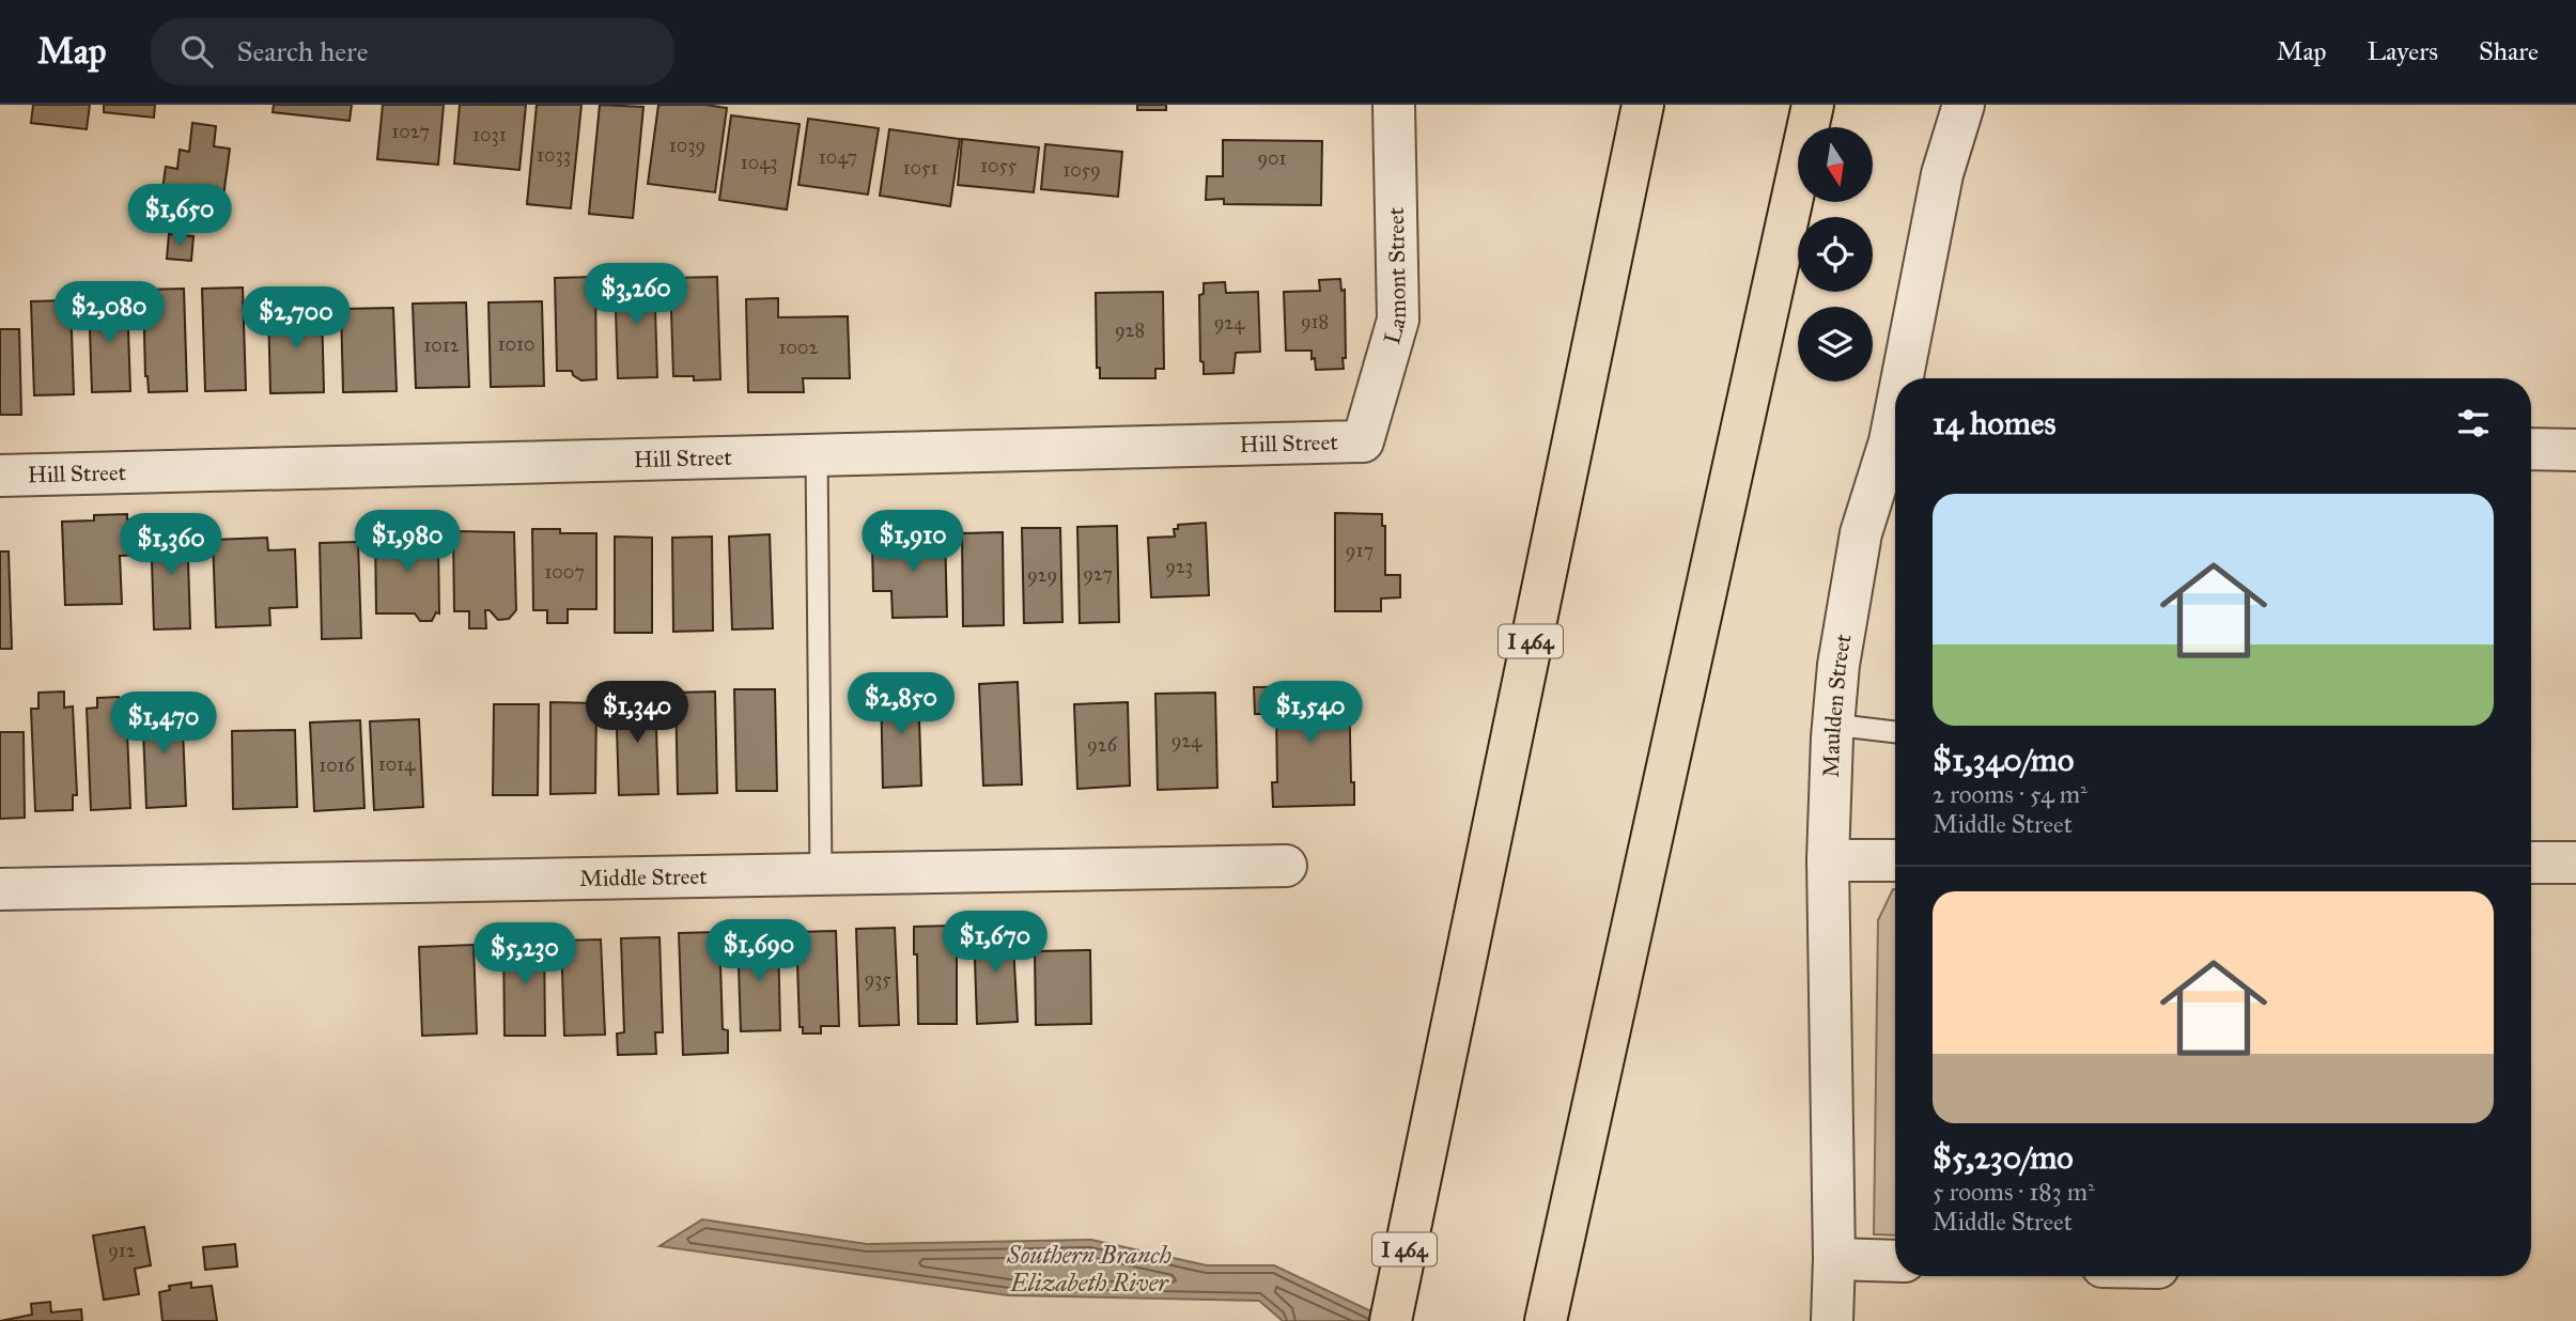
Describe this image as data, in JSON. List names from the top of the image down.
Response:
{
  "streets": {
    "highway": ["I 464"],
    "street": [
      "Lamont Street",
      "Hill Street",
      "Maulden Street",
      "Middle Street"
    ]
  },
  "crossings": [
    ["Lamont Street", "Hill Street"]
  ],
  "water": ["Southern Branch Elizabeth River"],
  "house_numbers": [
    "1027",
    "1031",
    "1039",
    "1033",
    "1047",
    "901",
    "1043",
    "1055",
    "1051",
    "1059",
    "918",
    "924",
    "928",
    "1010",
    "1012",
    "1002",
    "917",
    "923",
    "1007",
    "927",
    "929",
    "924",
    "926",
    "1014",
    "1016",
    "935",
    "912"
  ],
  "north": "bottom",
  "page": {
    "header": "Map",
    "search": "Search here",
    "nav": ["Map", "Layers", "Share"],
    "price": [
      "$1,650",
      "$3,260",
      "$2,080",
      "$2,700",
      "$1,980",
      "$1,910",
      "$1,360",
      "$2,850",
      "$1,340",
      "$1,540",
      "$1,470",
      "$1,670",
      "$1,690",
      "$5,230"
    ],
    "heading": "14 homes",
    "list": [
      {
        "name": "$1,340/mo",
        "note": "2 rooms · 54 m² · Middle Street"
      },
      {
        "name": "$5,230/mo",
        "note": "5 rooms · 183 m² · Middle Street"
      }
    ]
  }
}
